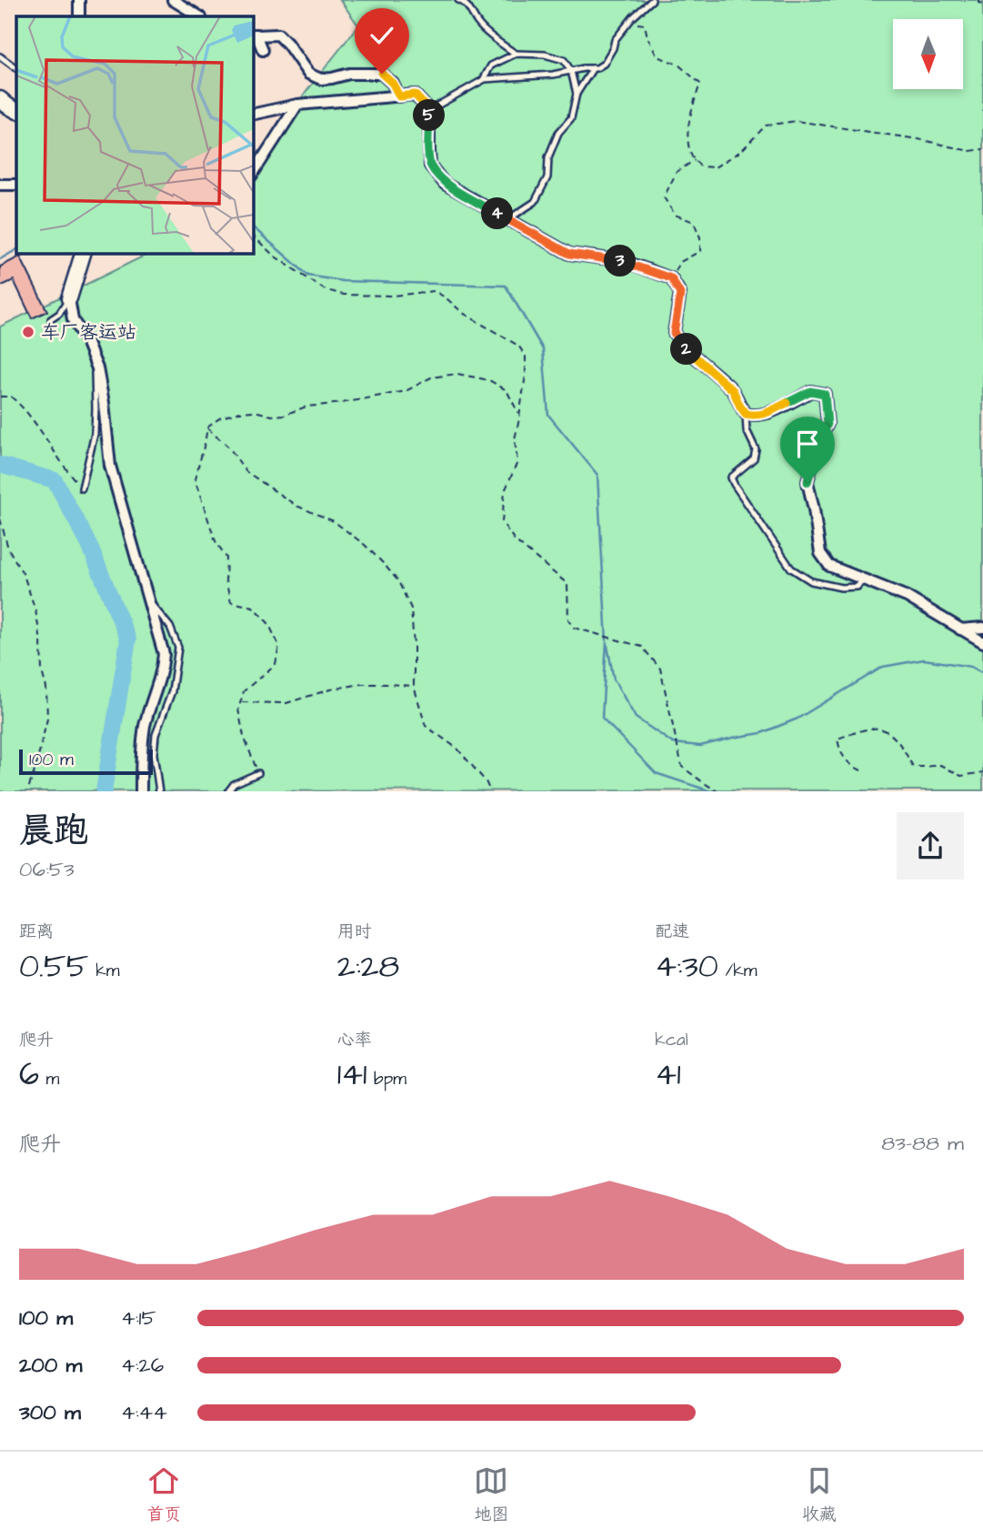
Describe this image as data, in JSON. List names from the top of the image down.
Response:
{
  "places": ["车厂客运站"],
  "scale_bar": "100 m",
  "north": "bottom",
  "page": {
    "pins": [
      "5",
      "4",
      "3",
      "2"
    ],
    "scale": "100 m",
    "heading": ["晨跑", "06:53"],
    "stats": [
      ["距离", "0.55 km"],
      ["用时", "2:28"],
      ["配速", "4:30 /km"],
      ["爬升", "6 m"],
      ["心率", "141 bpm"],
      ["kcal", "41"]
    ],
    "chart": ["爬升", "83–88 m"],
    "list": [
      {
        "name": "100 m",
        "note": "4:15"
      },
      {
        "name": "200 m",
        "note": "4:26"
      },
      {
        "name": "300 m",
        "note": "4:44"
      }
    ],
    "tabs": ["首页", "地图", "收藏"]
  }
}
